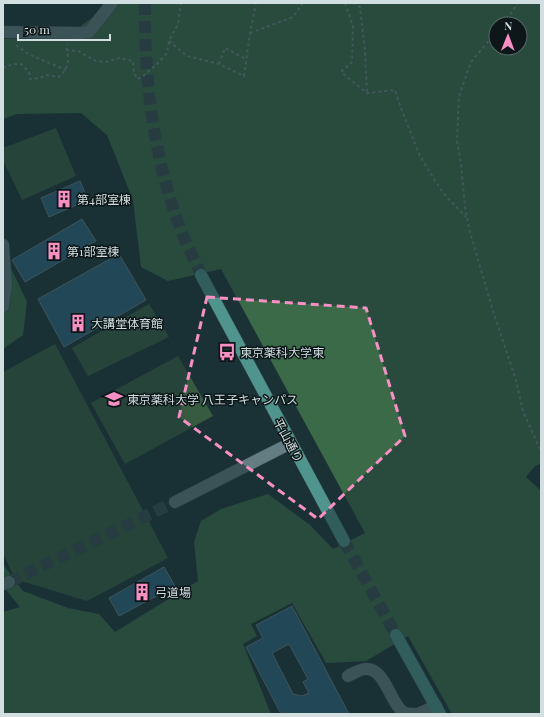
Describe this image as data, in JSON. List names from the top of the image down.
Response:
{
  "streets": {
    "main road": ["平山通り"]
  },
  "places": {
    "building": [
      "第4部室棟",
      "第1部室棟",
      "大講堂体育館",
      "弓道場"
    ],
    "bus stop": ["東京薬科大学東"],
    "school or university": ["東京薬科大学 八王子キャンパス"]
  },
  "scale_bar": "50 m",
  "north": "top"
}
